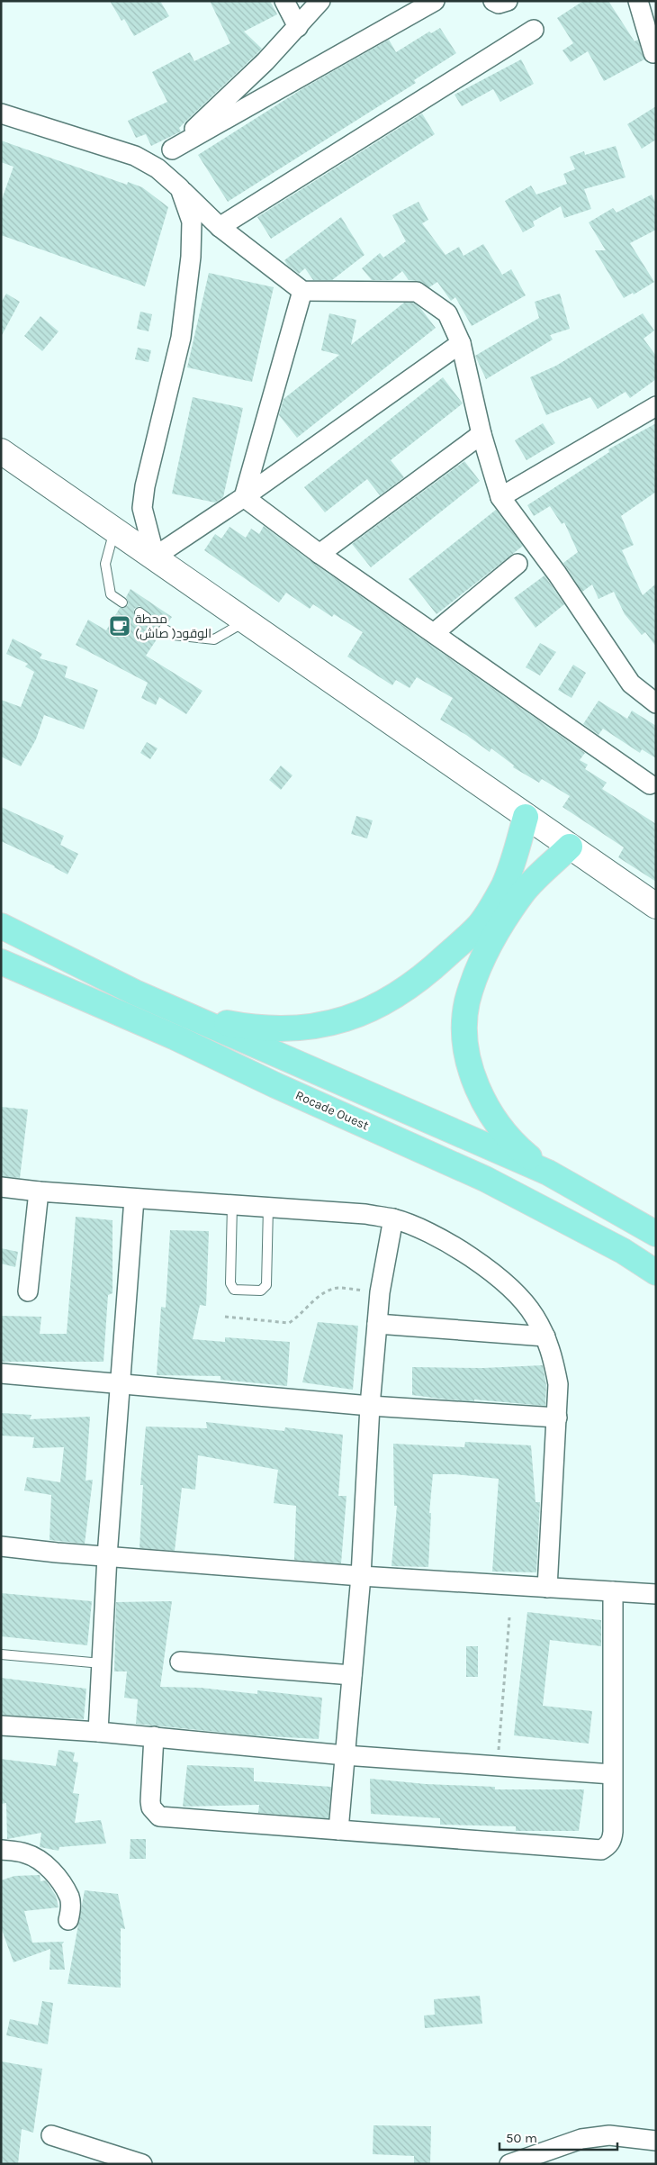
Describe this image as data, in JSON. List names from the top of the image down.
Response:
{
  "streets": {
    "highway": ["Rocade Ouest"]
  },
  "places": {
    "cafe": ["محطة الوقود( صاش)"]
  },
  "scale_bar": "50 m"
}
